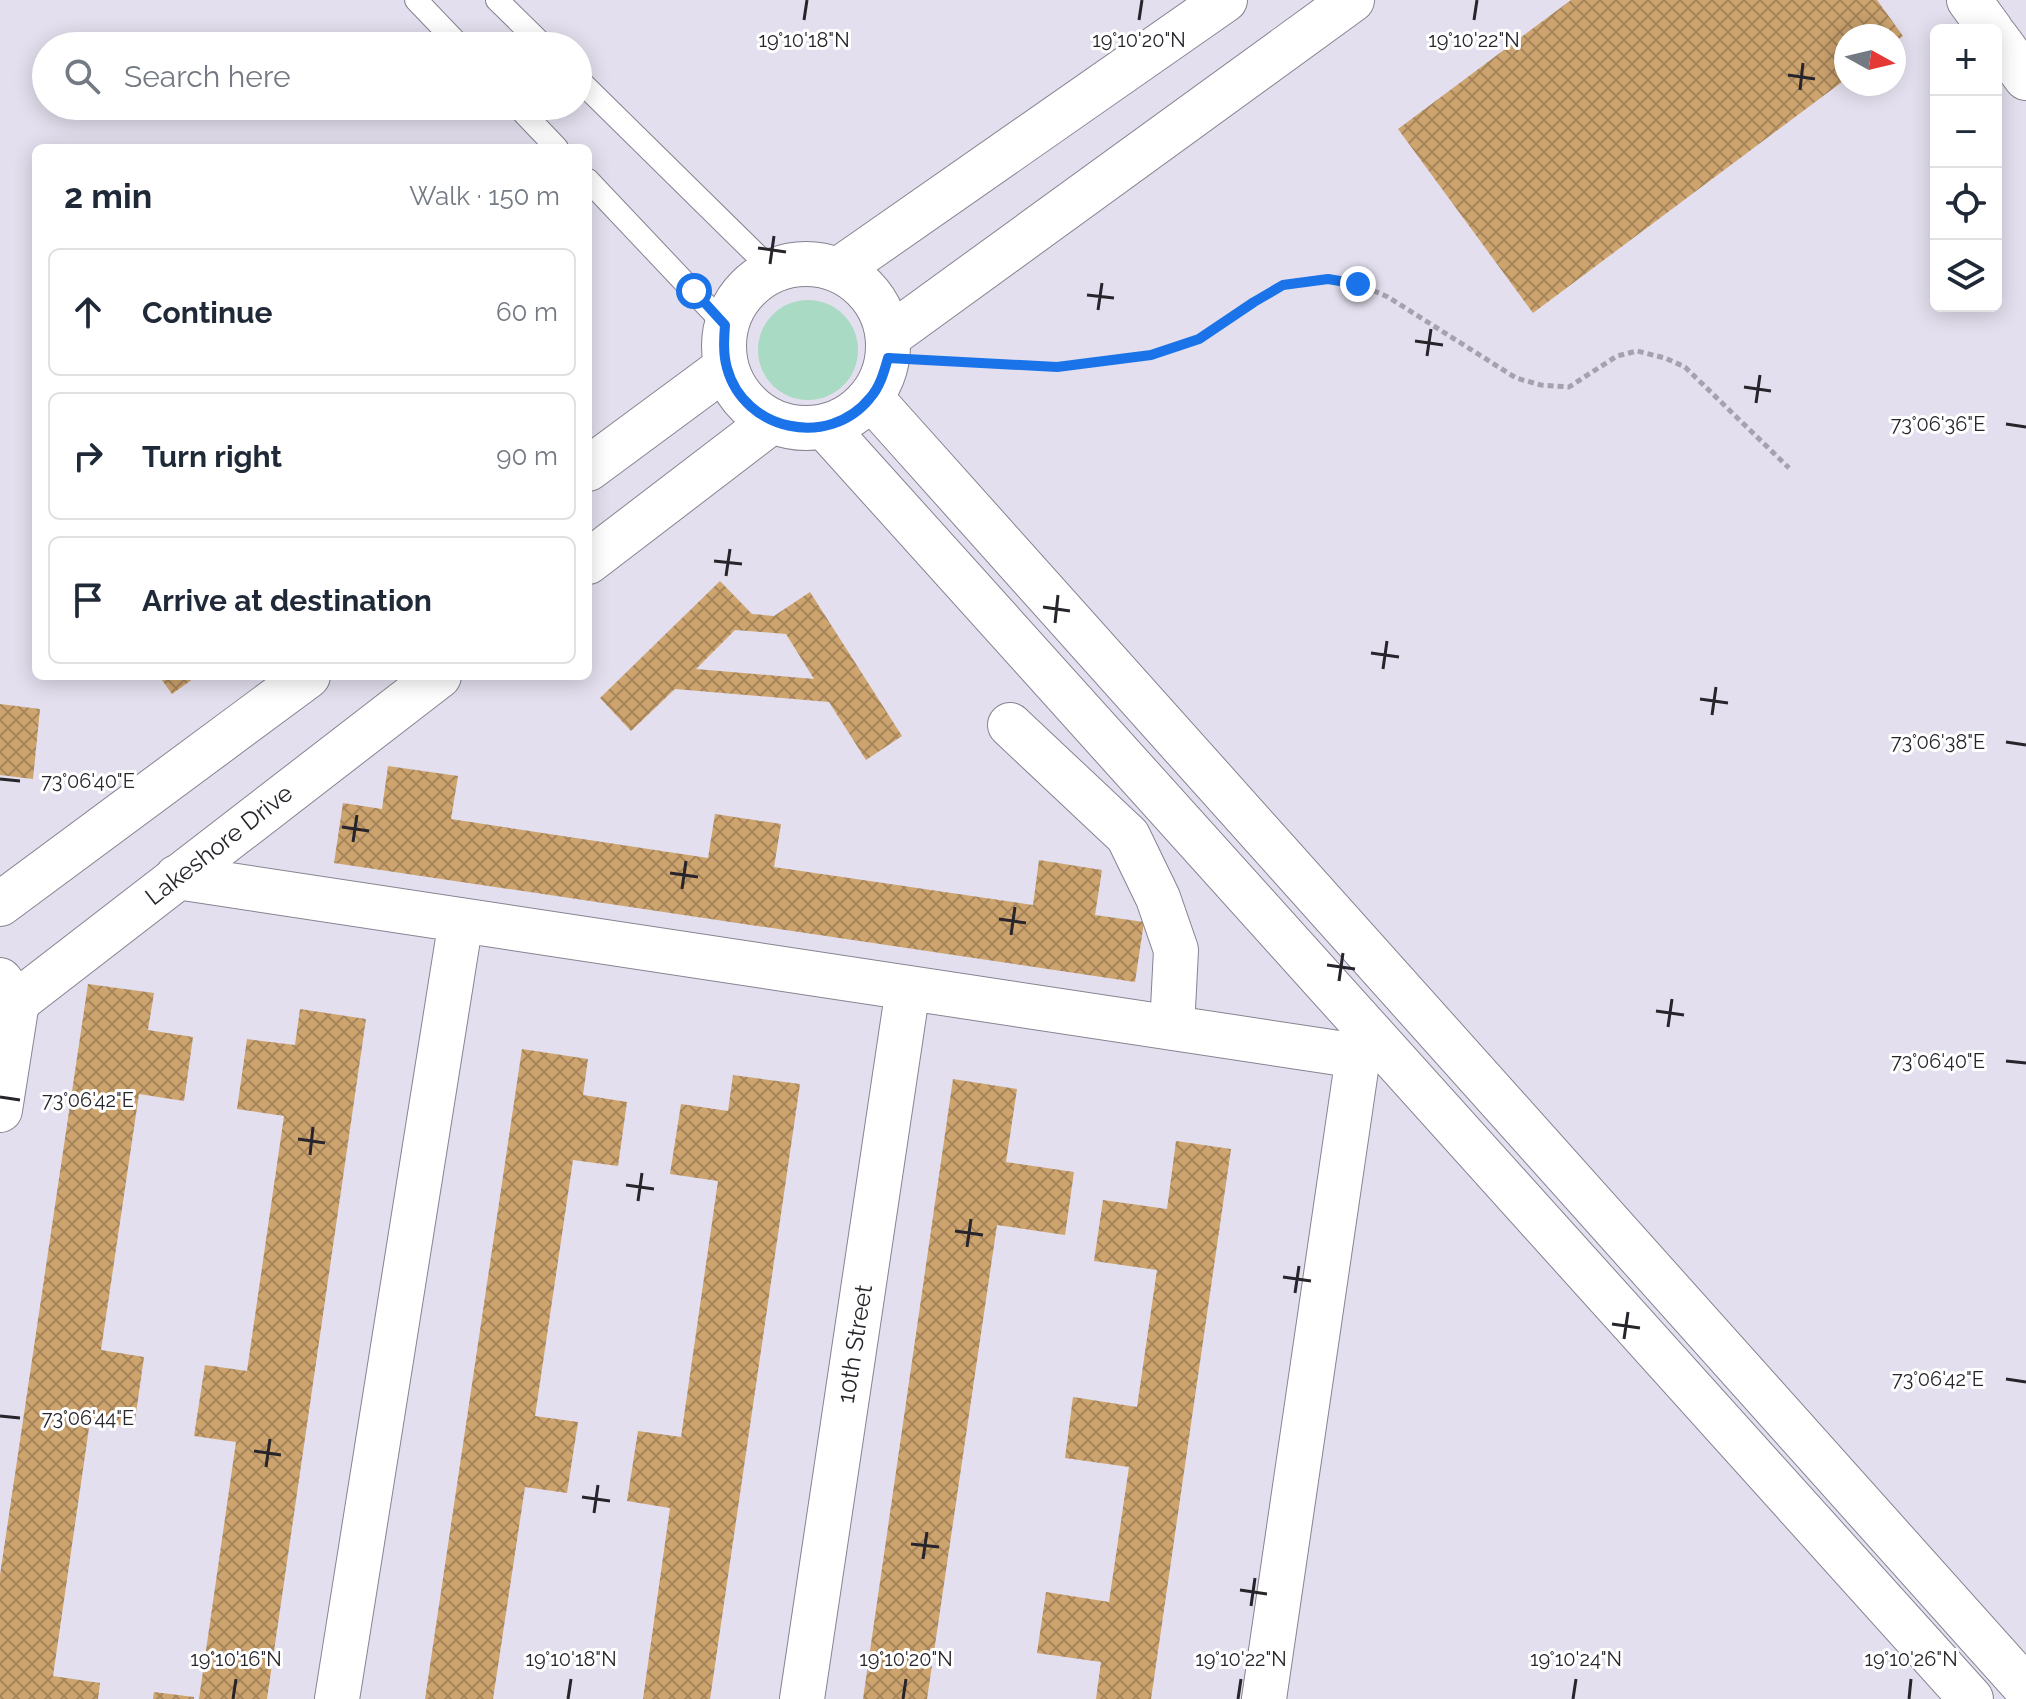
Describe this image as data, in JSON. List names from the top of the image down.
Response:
{
  "streets": {
    "street": ["Lakeshore Drive", "10th Street"]
  },
  "north": "right",
  "page": {
    "map_buttons": ["+", "−"],
    "search": "Search here",
    "heading": ["2 min", "Walk · 150 m"],
    "list": [
      ["Continue", "60 m"],
      ["Turn right", "90 m"],
      "Arrive at destination"
    ]
  },
  "coordinates": [
    "19°10'18\"N",
    "19°10'20\"N",
    "19°10'22\"N",
    "73°06'36\"E",
    "73°06'38\"E",
    "73°06'40\"E",
    "73°06'42\"E",
    "73°06'44\"E",
    "19°10'16\"N",
    "19°10'24\"N",
    "19°10'26\"N"
  ]
}
